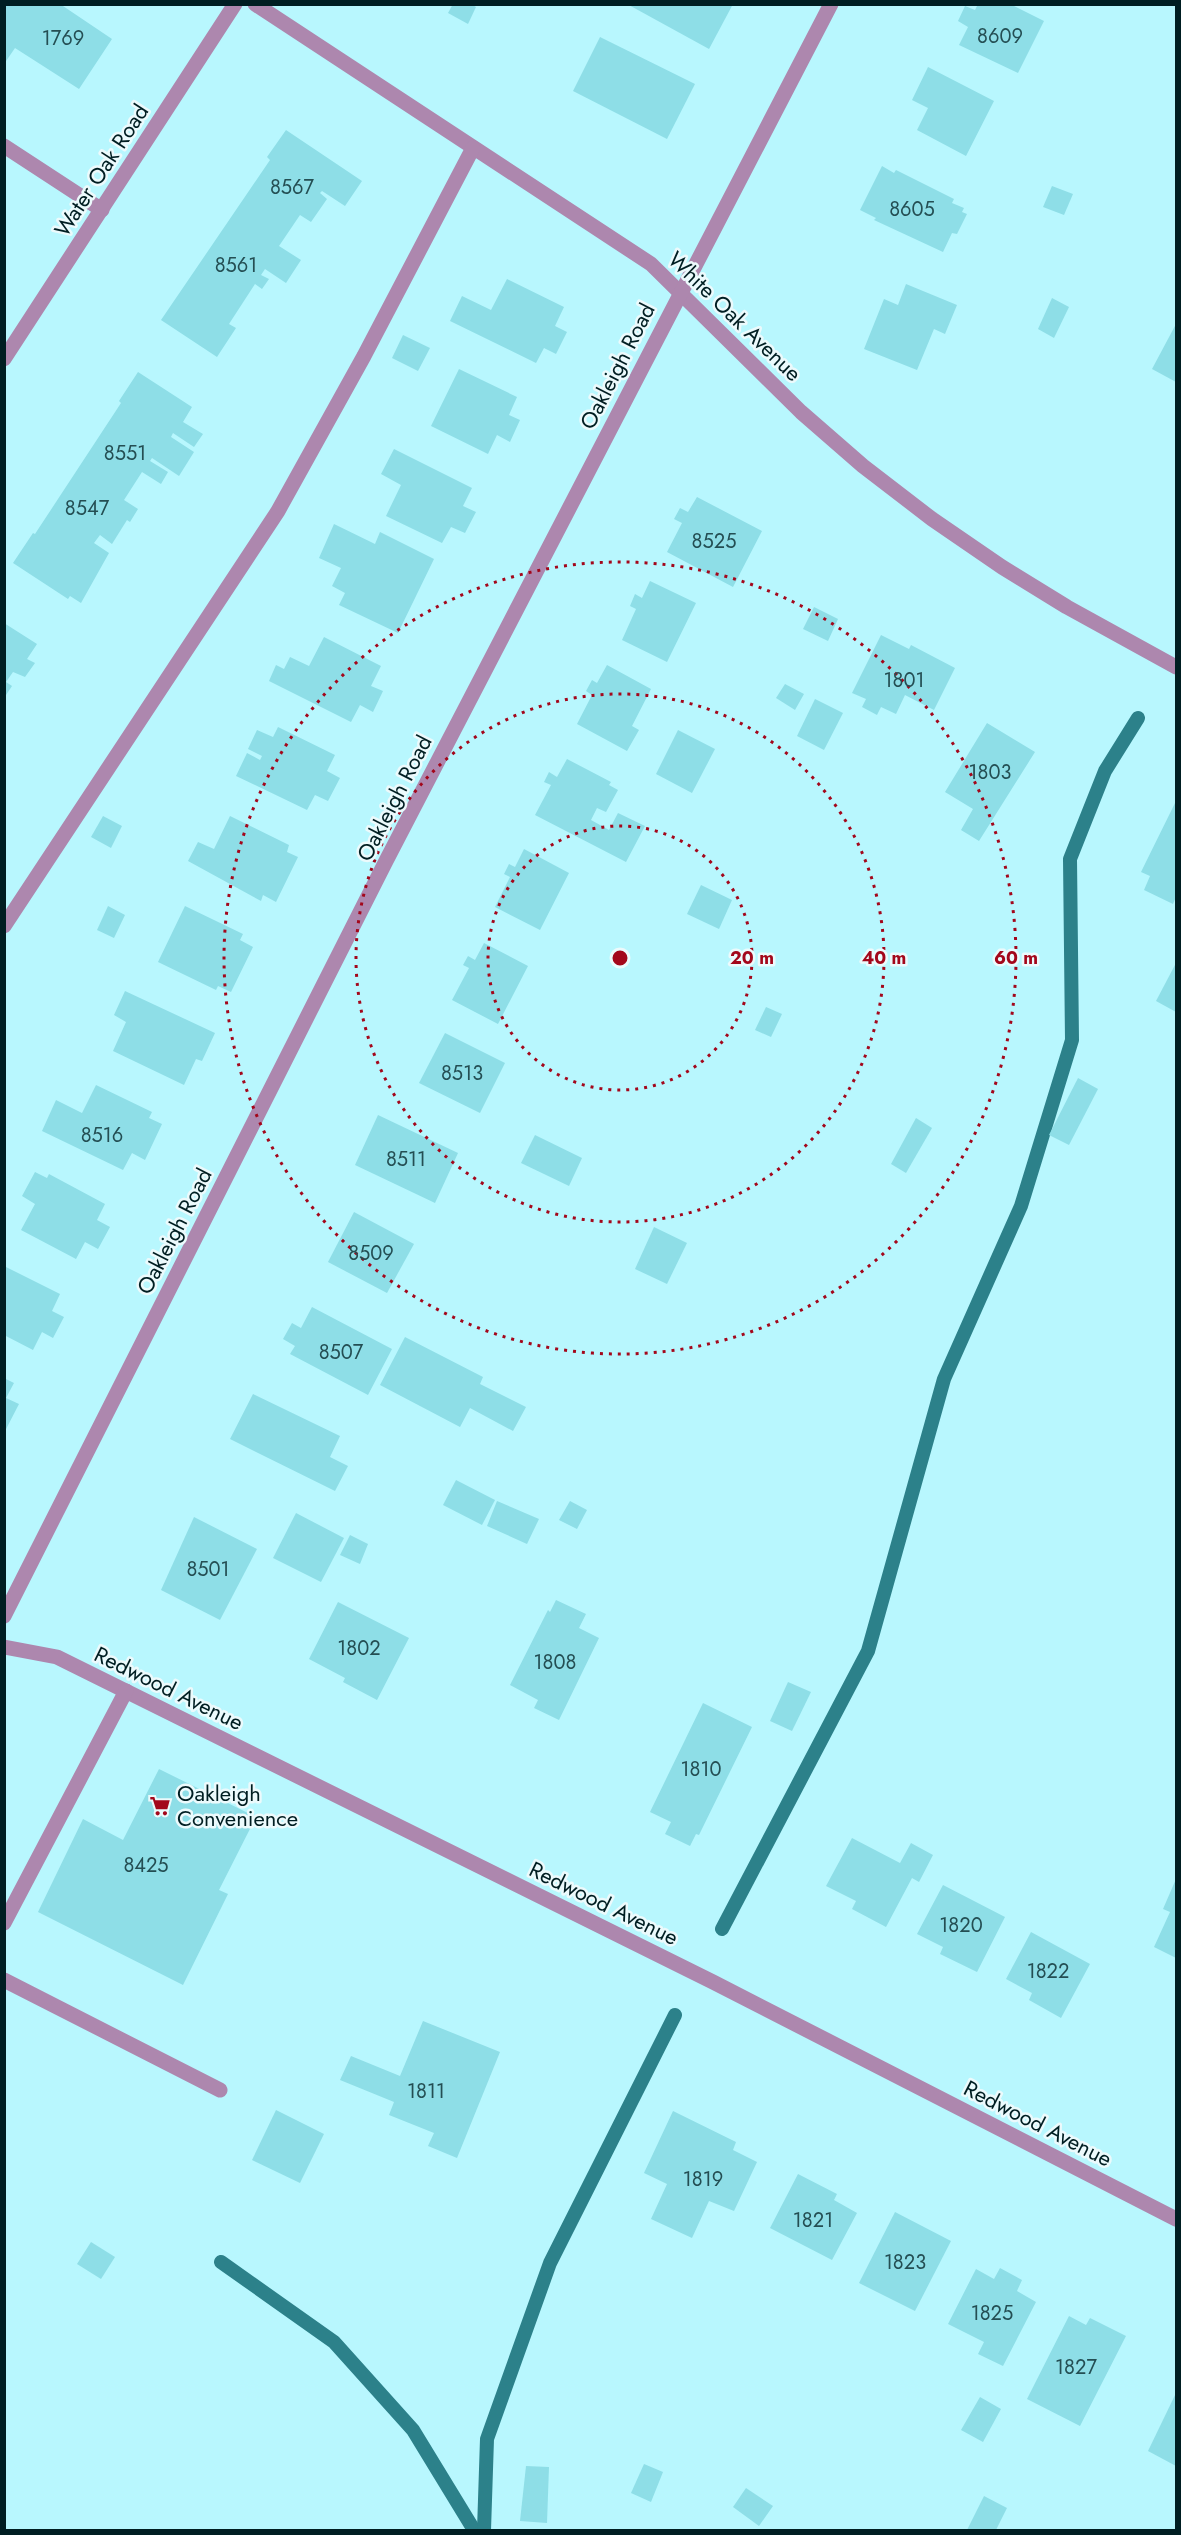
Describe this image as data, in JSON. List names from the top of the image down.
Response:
{
  "streets": {
    "street": [
      "Water Oak Road",
      "White Oak Avenue",
      "Oakleigh Road",
      "Redwood Avenue"
    ]
  },
  "crossings": [
    ["White Oak Avenue", "Oakleigh Road"]
  ],
  "places": {
    "supermarket": ["Oakleigh Convenience"]
  },
  "house_numbers": [
    "8609",
    "1769",
    "8567",
    "8605",
    "8561",
    "8551",
    "8547",
    "8525",
    "1801",
    "1803",
    "8513",
    "8516",
    "8511",
    "8509",
    "8507",
    "8501",
    "1802",
    "1808",
    "1810",
    "8425",
    "1820",
    "1822",
    "1811",
    "1819",
    "1821",
    "1823",
    "1825",
    "1827"
  ],
  "rings": ["20 m", "40 m", "60 m"]
}
